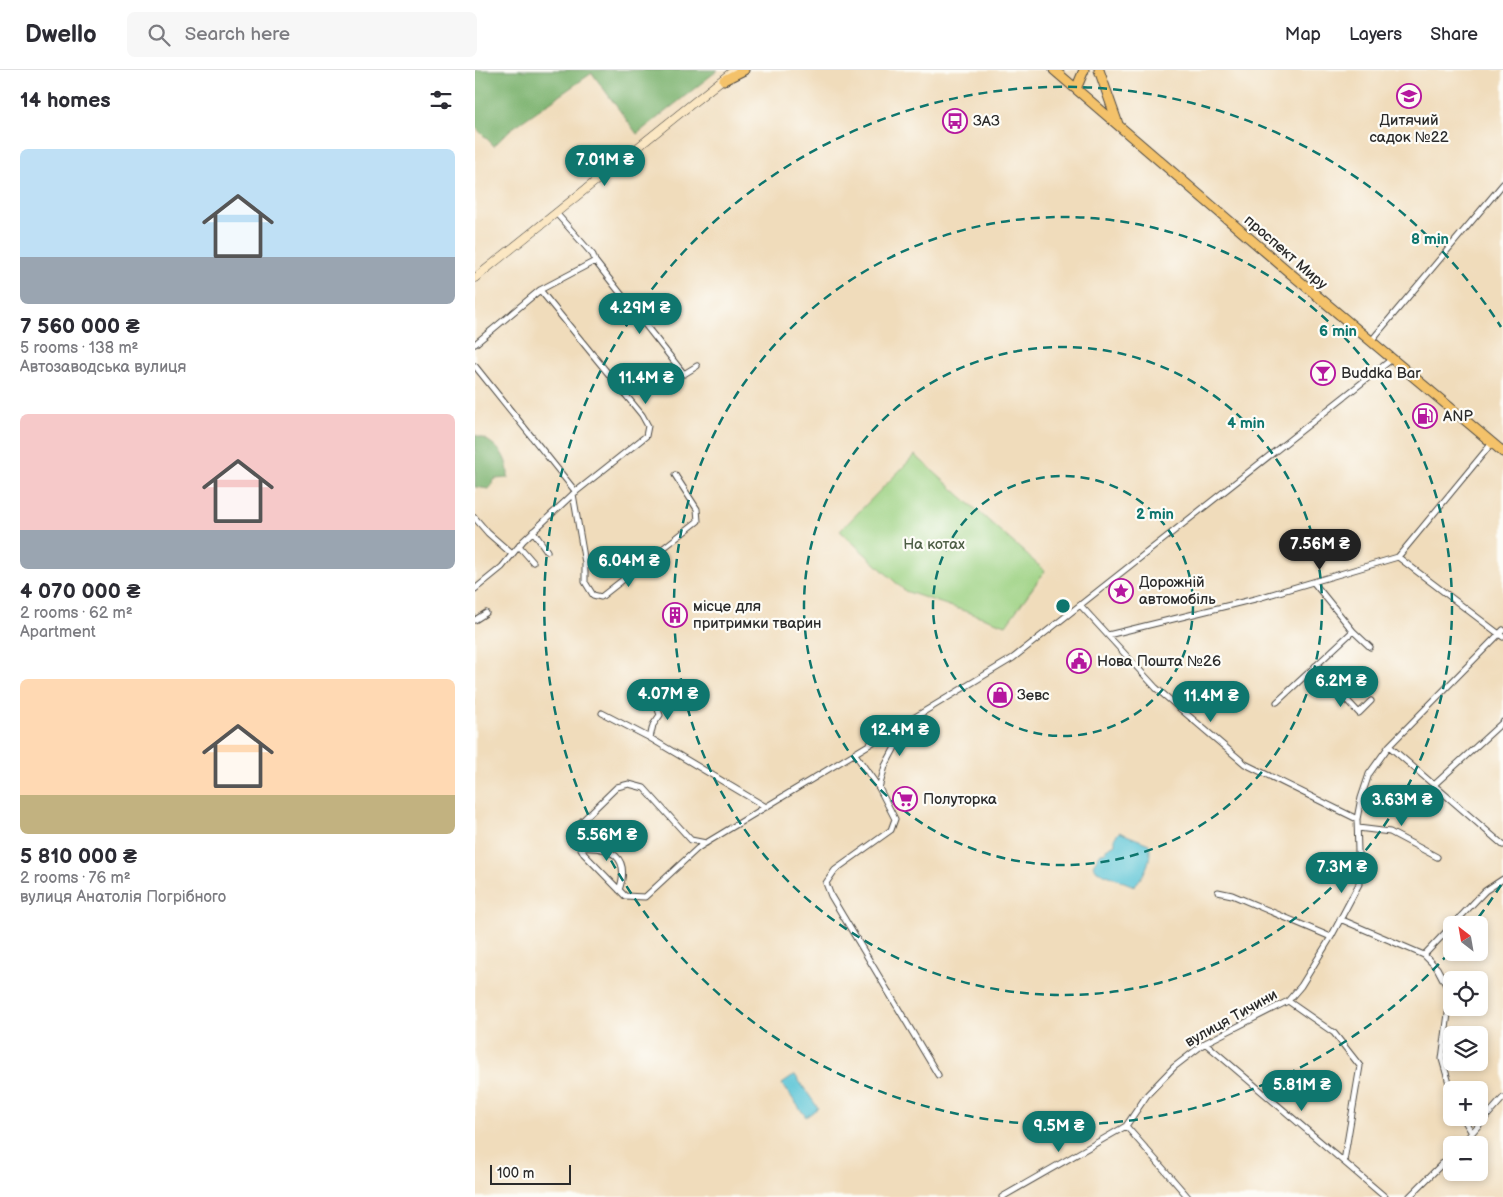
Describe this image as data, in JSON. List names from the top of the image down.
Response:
{
  "streets": {
    "main road": ["проспект Миру"],
    "street": ["вулиця Тичини"]
  },
  "parks": ["На котах"],
  "places": {
    "school or university": ["Дитячий садок №22"],
    "bus stop": ["ЗАЗ"],
    "bar": ["Buddka Bar"],
    "fuel station": ["ANP"],
    "place": ["Дорожній автомобіль"],
    "building": ["місце для притримки тварин"],
    "public building": ["Нова Пошта №26"],
    "shop": ["Зевс"],
    "supermarket": ["Полуторка"]
  },
  "scale_bar": "100 m",
  "north": "top left",
  "page": {
    "header": "Dwello",
    "search": "Search here",
    "nav": ["Map", "Layers", "Share"],
    "heading": "14 homes",
    "list": [
      {
        "name": "7 560 000 ₴",
        "note": "5 rooms · 138 m² · Автозаводська вулиця"
      },
      {
        "name": "4 070 000 ₴",
        "note": "2 rooms · 62 m² · Apartment"
      },
      {
        "name": "5 810 000 ₴",
        "note": "2 rooms · 76 m² · вулиця Анатолія Погрібного"
      }
    ],
    "price": [
      "7.01M ₴",
      "4.29M ₴",
      "11.4M ₴",
      "7.56M ₴",
      "6.04M ₴",
      "6.2M ₴",
      "4.07M ₴",
      "11.4M ₴",
      "12.4M ₴",
      "3.63M ₴",
      "5.56M ₴",
      "7.3M ₴",
      "5.81M ₴",
      "9.5M ₴"
    ],
    "map_buttons": ["+", "−"],
    "scale": "100 m"
  },
  "rings": [
    "8 min",
    "6 min",
    "4 min",
    "2 min"
  ]
}
